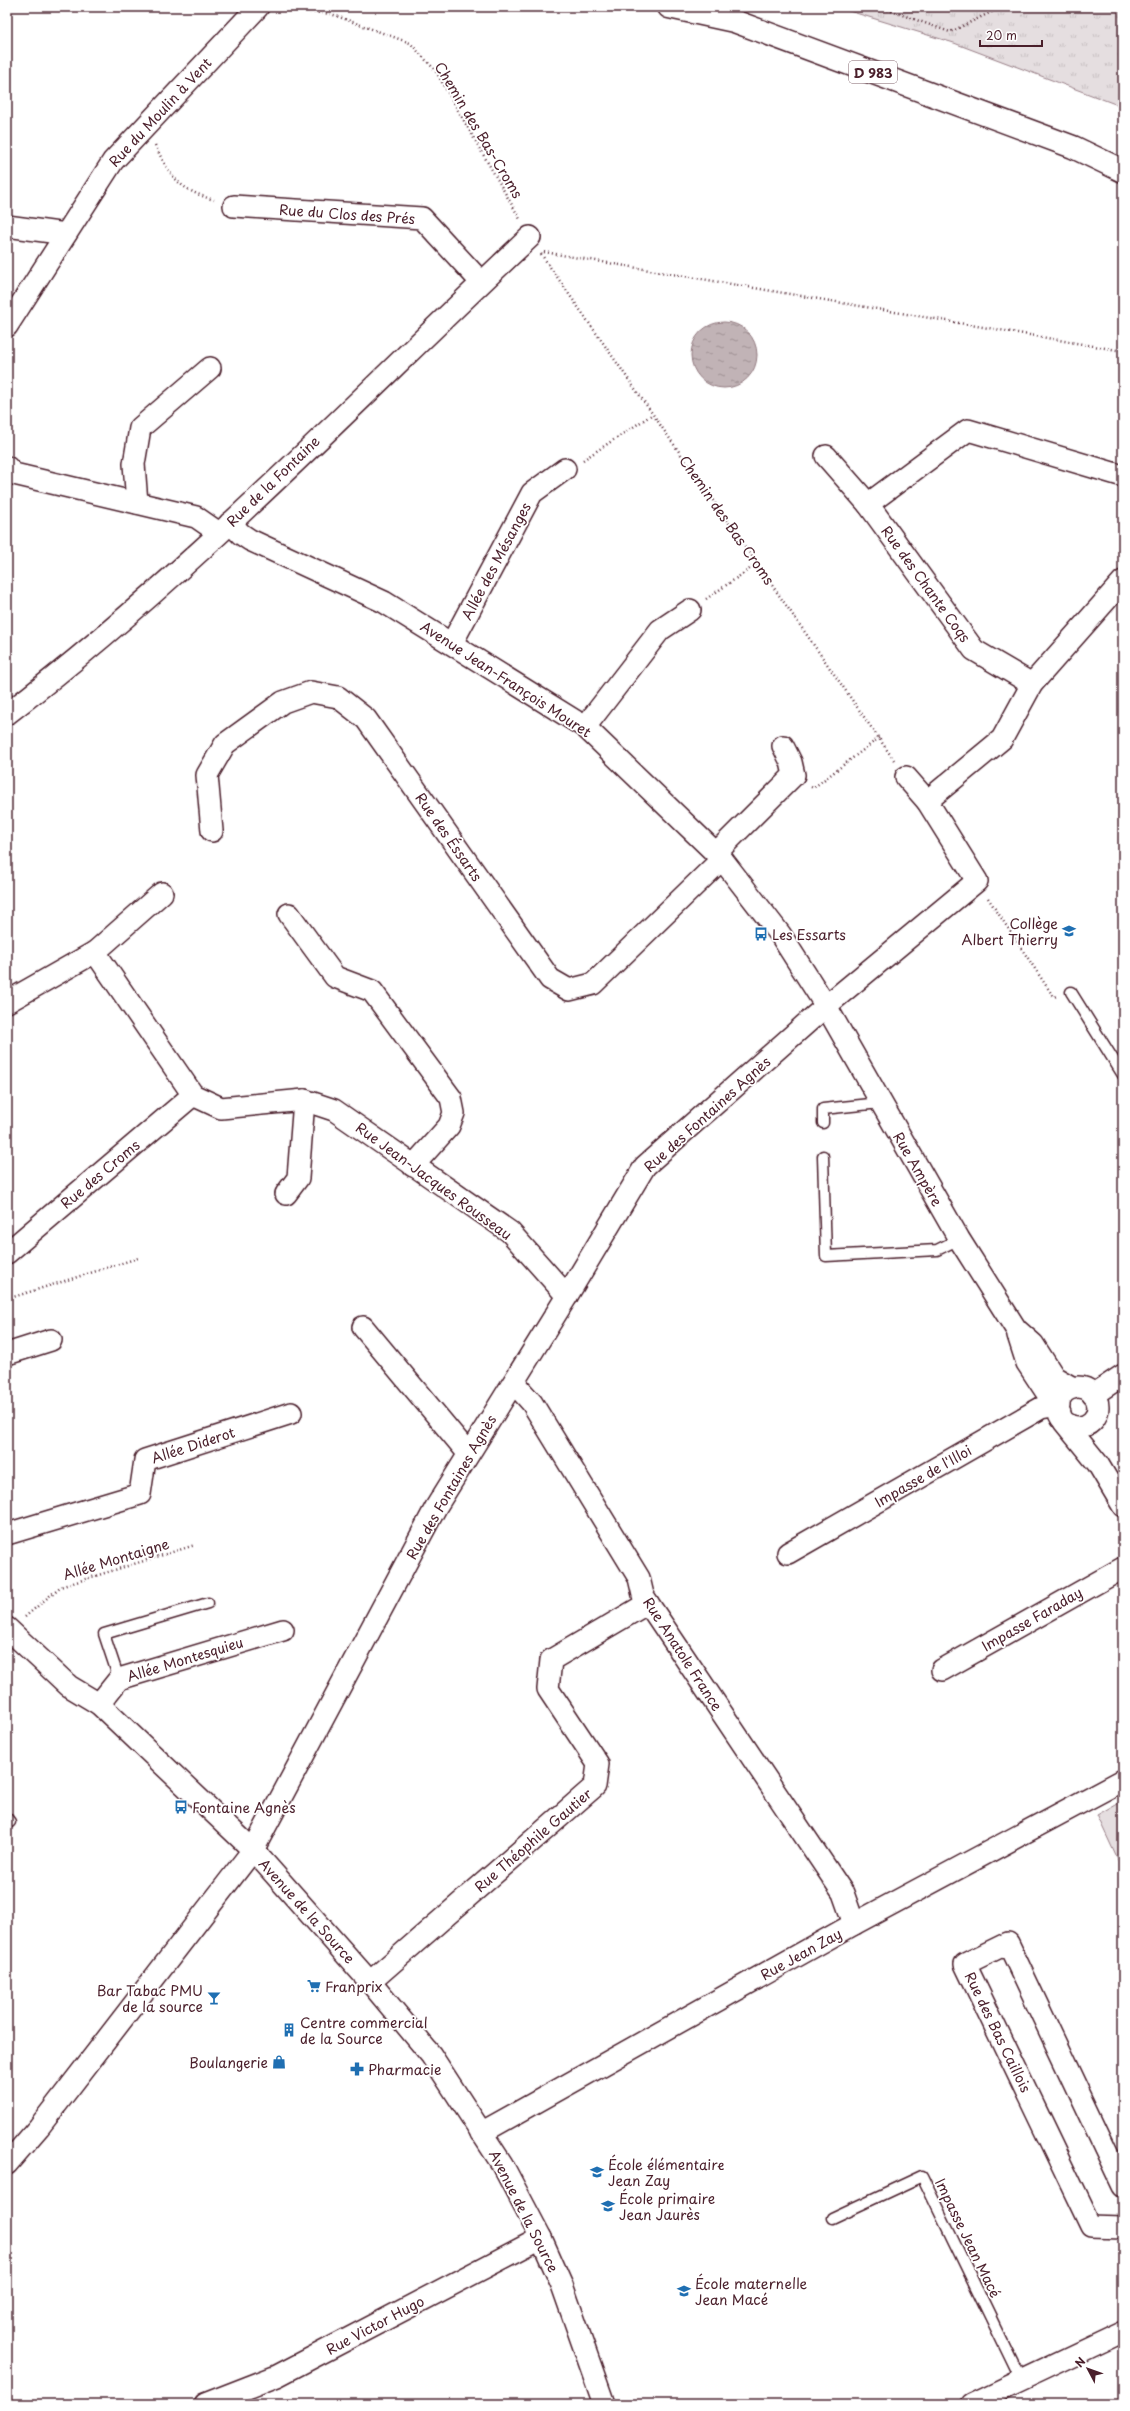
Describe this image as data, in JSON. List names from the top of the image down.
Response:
{
  "streets": {
    "main road": ["D 983"],
    "street": [
      "Rue du Moulin à Vent",
      "Rue du Clos des Prés",
      "Rue de la Fontaine",
      "Allée des Mésanges",
      "Rue des Chante Coqs",
      "Avenue Jean-François Mouret",
      "Rue des Éssarts",
      "Rue des Fontaines Agnès",
      "Rue Ampère",
      "Rue des Croms",
      "Rue Jean-Jacques Rousseau",
      "Allée Diderot",
      "Impasse de l'Illoi",
      "Impasse Faraday",
      "Rue Anatole France",
      "Allée Montesquieu",
      "Rue Théophile Gautier",
      "Avenue de la Source",
      "Rue Jean Zay",
      "Rue des Bas Caillois",
      "Rue Victor Hugo"
    ],
    "lane": ["Impasse Jean Macé"],
    "path": ["Chemin des Bas-Croms", "Chemin des Bas Croms", "Allée Montaigne"]
  },
  "crossings": [
    ["Rue du Moulin à Vent", "Chemin des Bas-Croms"],
    ["Chemin des Bas-Croms", "Rue de la Fontaine"],
    ["Chemin des Bas-Croms", "Chemin des Bas Croms"],
    ["Rue du Clos des Prés", "Rue de la Fontaine"],
    ["Rue de la Fontaine", "Chemin des Bas Croms"],
    ["Rue de la Fontaine", "Avenue Jean-François Mouret"],
    ["Allée des Mésanges", "Avenue Jean-François Mouret"],
    ["Avenue Jean-François Mouret", "Rue des Éssarts"],
    ["Avenue Jean-François Mouret", "Rue des Fontaines Agnès"],
    ["Avenue Jean-François Mouret", "Rue Ampère"],
    ["Rue des Fontaines Agnès", "Rue Ampère"],
    ["Rue des Fontaines Agnès", "Rue Jean-Jacques Rousseau"],
    ["Rue des Fontaines Agnès", "Rue Anatole France"],
    ["Rue des Fontaines Agnès", "Avenue de la Source"],
    ["Rue Ampère", "Impasse de l'Illoi"],
    ["Rue des Croms", "Rue Jean-Jacques Rousseau"],
    ["Allée Montaigne", "Avenue de la Source"],
    ["Rue Anatole France", "Rue Théophile Gautier"],
    ["Rue Anatole France", "Rue Jean Zay"],
    ["Allée Montesquieu", "Avenue de la Source"],
    ["Rue Théophile Gautier", "Avenue de la Source"],
    ["Avenue de la Source", "Rue Jean Zay"],
    ["Avenue de la Source", "Rue Victor Hugo"]
  ],
  "places": {
    "school or university": [
      "Collège Albert Thierry",
      "École élémentaire Jean Zay",
      "École primaire Jean Jaurès",
      "École maternelle Jean Macé"
    ],
    "bus stop": ["Les Essarts", "Fontaine Agnès"],
    "supermarket": ["Franprix"],
    "bar": ["Bar Tabac PMU de la source"],
    "building": ["Centre commercial de la Source"],
    "shop": ["Boulangerie"],
    "pharmacy": ["Pharmacie"]
  },
  "scale_bar": "20 m",
  "north": "top left"
}
